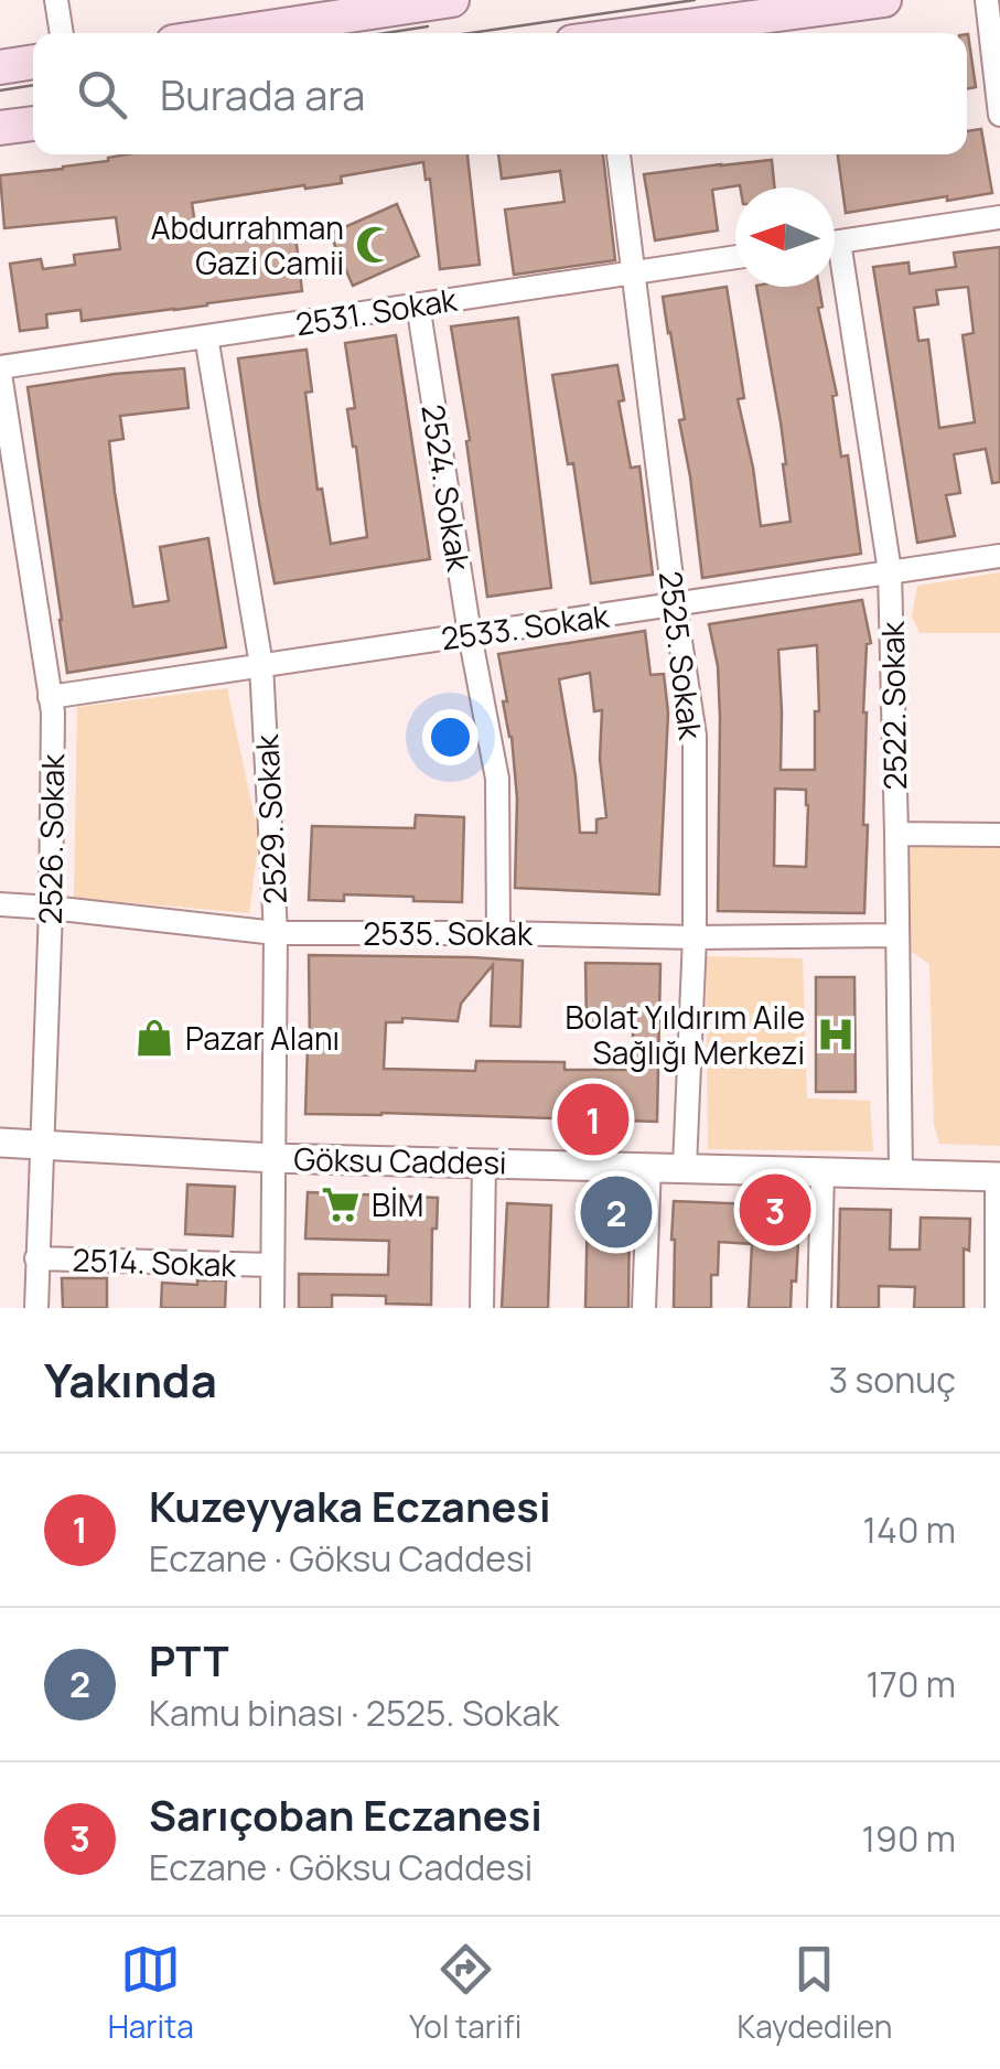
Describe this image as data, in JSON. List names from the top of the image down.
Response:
{
  "streets": {
    "street": [
      "2531. Sokak",
      "2524. Sokak",
      "2533. Sokak",
      "2525. Sokak",
      "2522. Sokak",
      "2529. Sokak",
      "2526. Sokak",
      "2535. Sokak",
      "Göksu Caddesi",
      "2514. Sokak"
    ]
  },
  "crossings": [
    ["2531. Sokak", "2524. Sokak"],
    ["2531. Sokak", "2525. Sokak"],
    ["2531. Sokak", "2529. Sokak"],
    ["2531. Sokak", "2526. Sokak"],
    ["2524. Sokak", "2533. Sokak"],
    ["2524. Sokak", "2535. Sokak"],
    ["2533. Sokak", "2525. Sokak"],
    ["2533. Sokak", "2522. Sokak"],
    ["2533. Sokak", "2529. Sokak"],
    ["2533. Sokak", "2526. Sokak"],
    ["2525. Sokak", "2535. Sokak"],
    ["2525. Sokak", "Göksu Caddesi"],
    ["2522. Sokak", "2535. Sokak"],
    ["2522. Sokak", "Göksu Caddesi"],
    ["2529. Sokak", "2535. Sokak"],
    ["2529. Sokak", "Göksu Caddesi"],
    ["2529. Sokak", "2514. Sokak"],
    ["2526. Sokak", "2535. Sokak"],
    ["2526. Sokak", "Göksu Caddesi"],
    ["2526. Sokak", "2514. Sokak"]
  ],
  "places": {
    "mosque": ["Abdurrahman Gazi Camii"],
    "hospital": ["Bolat Yıldırım Aile Sağlığı Merkezi"],
    "shop": ["Pazar Alanı"],
    "supermarket": ["BİM"]
  },
  "north": "left",
  "page": {
    "search": "Burada ara",
    "pins": ["1", "3", "2"],
    "heading": ["Yakında", "3 sonuç"],
    "list": [
      {
        "mark": "1",
        "name": "Kuzeyyaka Eczanesi",
        "note": "Eczane · Göksu Caddesi",
        "value": "140 m"
      },
      {
        "mark": "2",
        "name": "PTT",
        "note": "Kamu binası · 2525. Sokak",
        "value": "170 m"
      },
      {
        "mark": "3",
        "name": "Sarıçoban Eczanesi",
        "note": "Eczane · Göksu Caddesi",
        "value": "190 m"
      }
    ],
    "nav": ["Harita", "Yol tarifi", "Kaydedilen"]
  }
}
